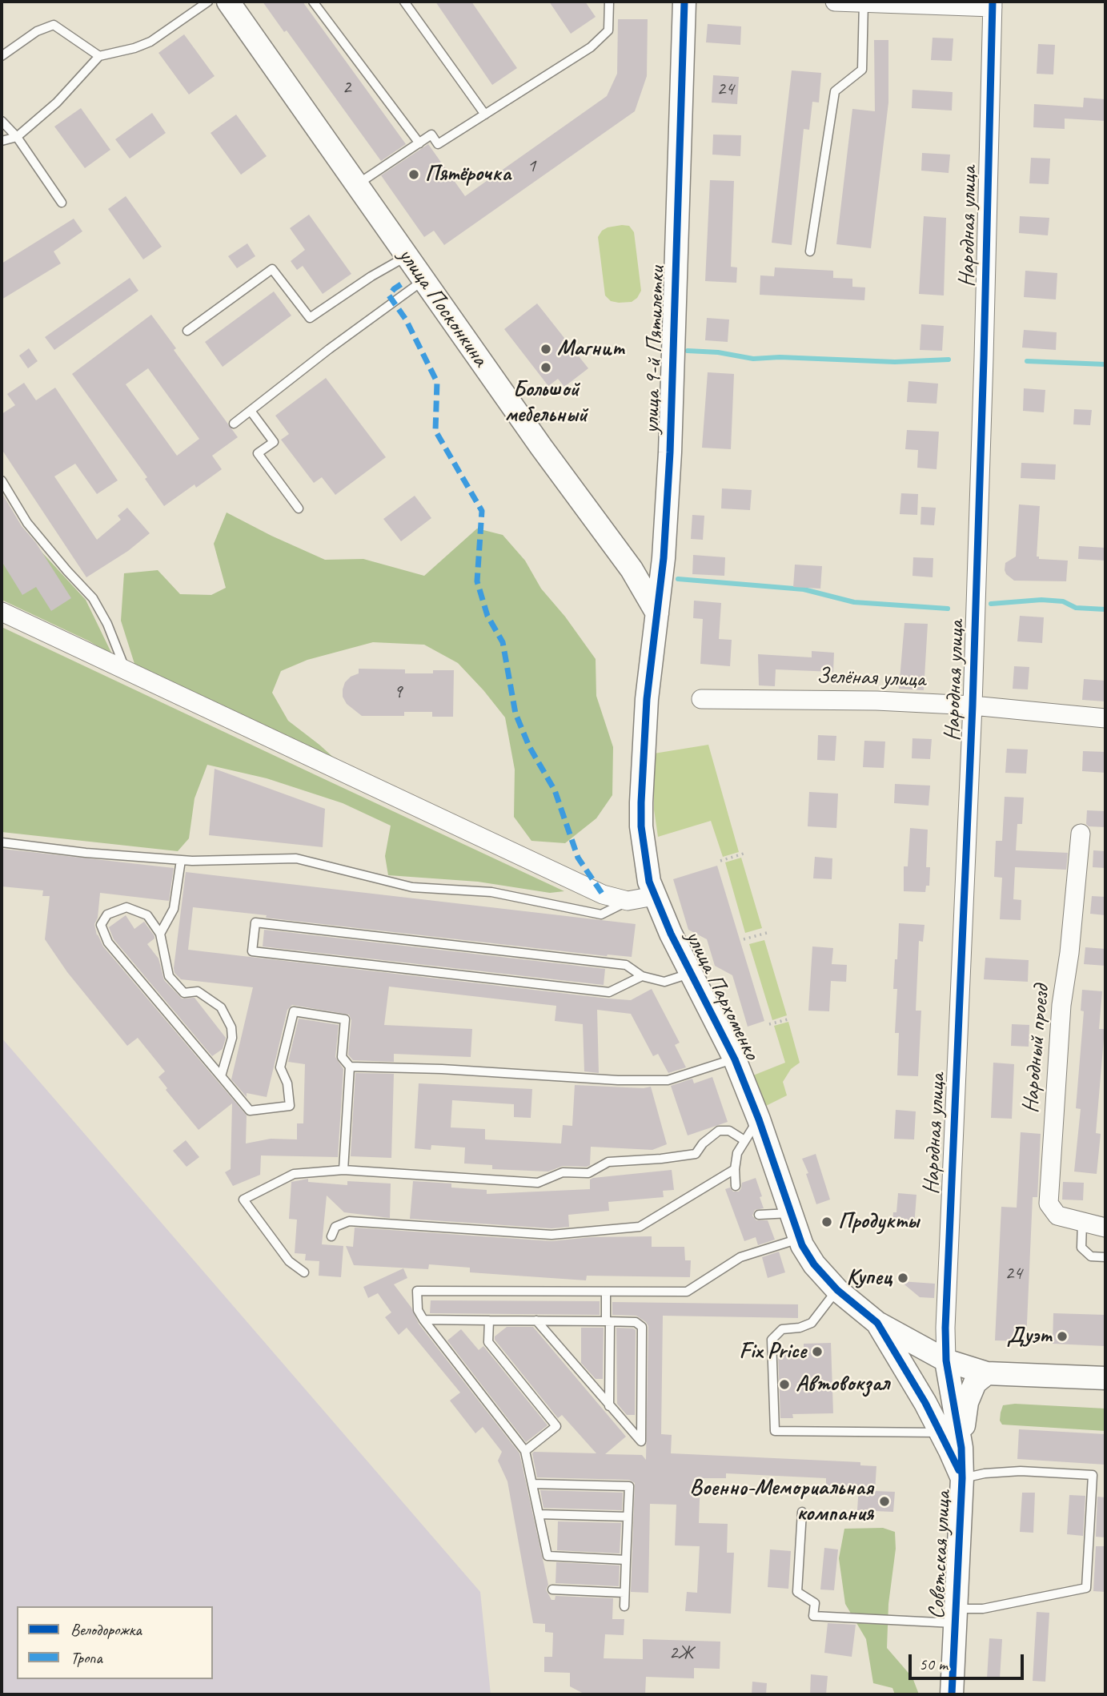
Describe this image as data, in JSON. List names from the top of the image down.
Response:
{
  "streets": {
    "street": [
      "Народная улица",
      "улица Посконкина",
      "улица 9-й Пятилетки",
      "Зелёная улица",
      "улица Пархоменко",
      "Народный проезд",
      "Советская улица"
    ]
  },
  "crossings": [
    ["Народная улица", "Зелёная улица"],
    ["улица Посконкина", "улица 9-й Пятилетки"],
    ["улица 9-й Пятилетки", "улица Пархоменко"],
    ["улица Пархоменко", "Советская улица"]
  ],
  "places": [
    "Пятёрочка",
    "Магнит",
    "Большой мебельный",
    "Продукты",
    "Купец",
    "Дуэт",
    "Fix Price",
    "Автовокзал",
    "Военно-Мемориальная компания"
  ],
  "house_numbers": [
    "2",
    "24",
    "1",
    "9",
    "24",
    "2Ж"
  ],
  "legend": ["Велодорожка", "Тропа"],
  "scale_bar": "50 m"
}
